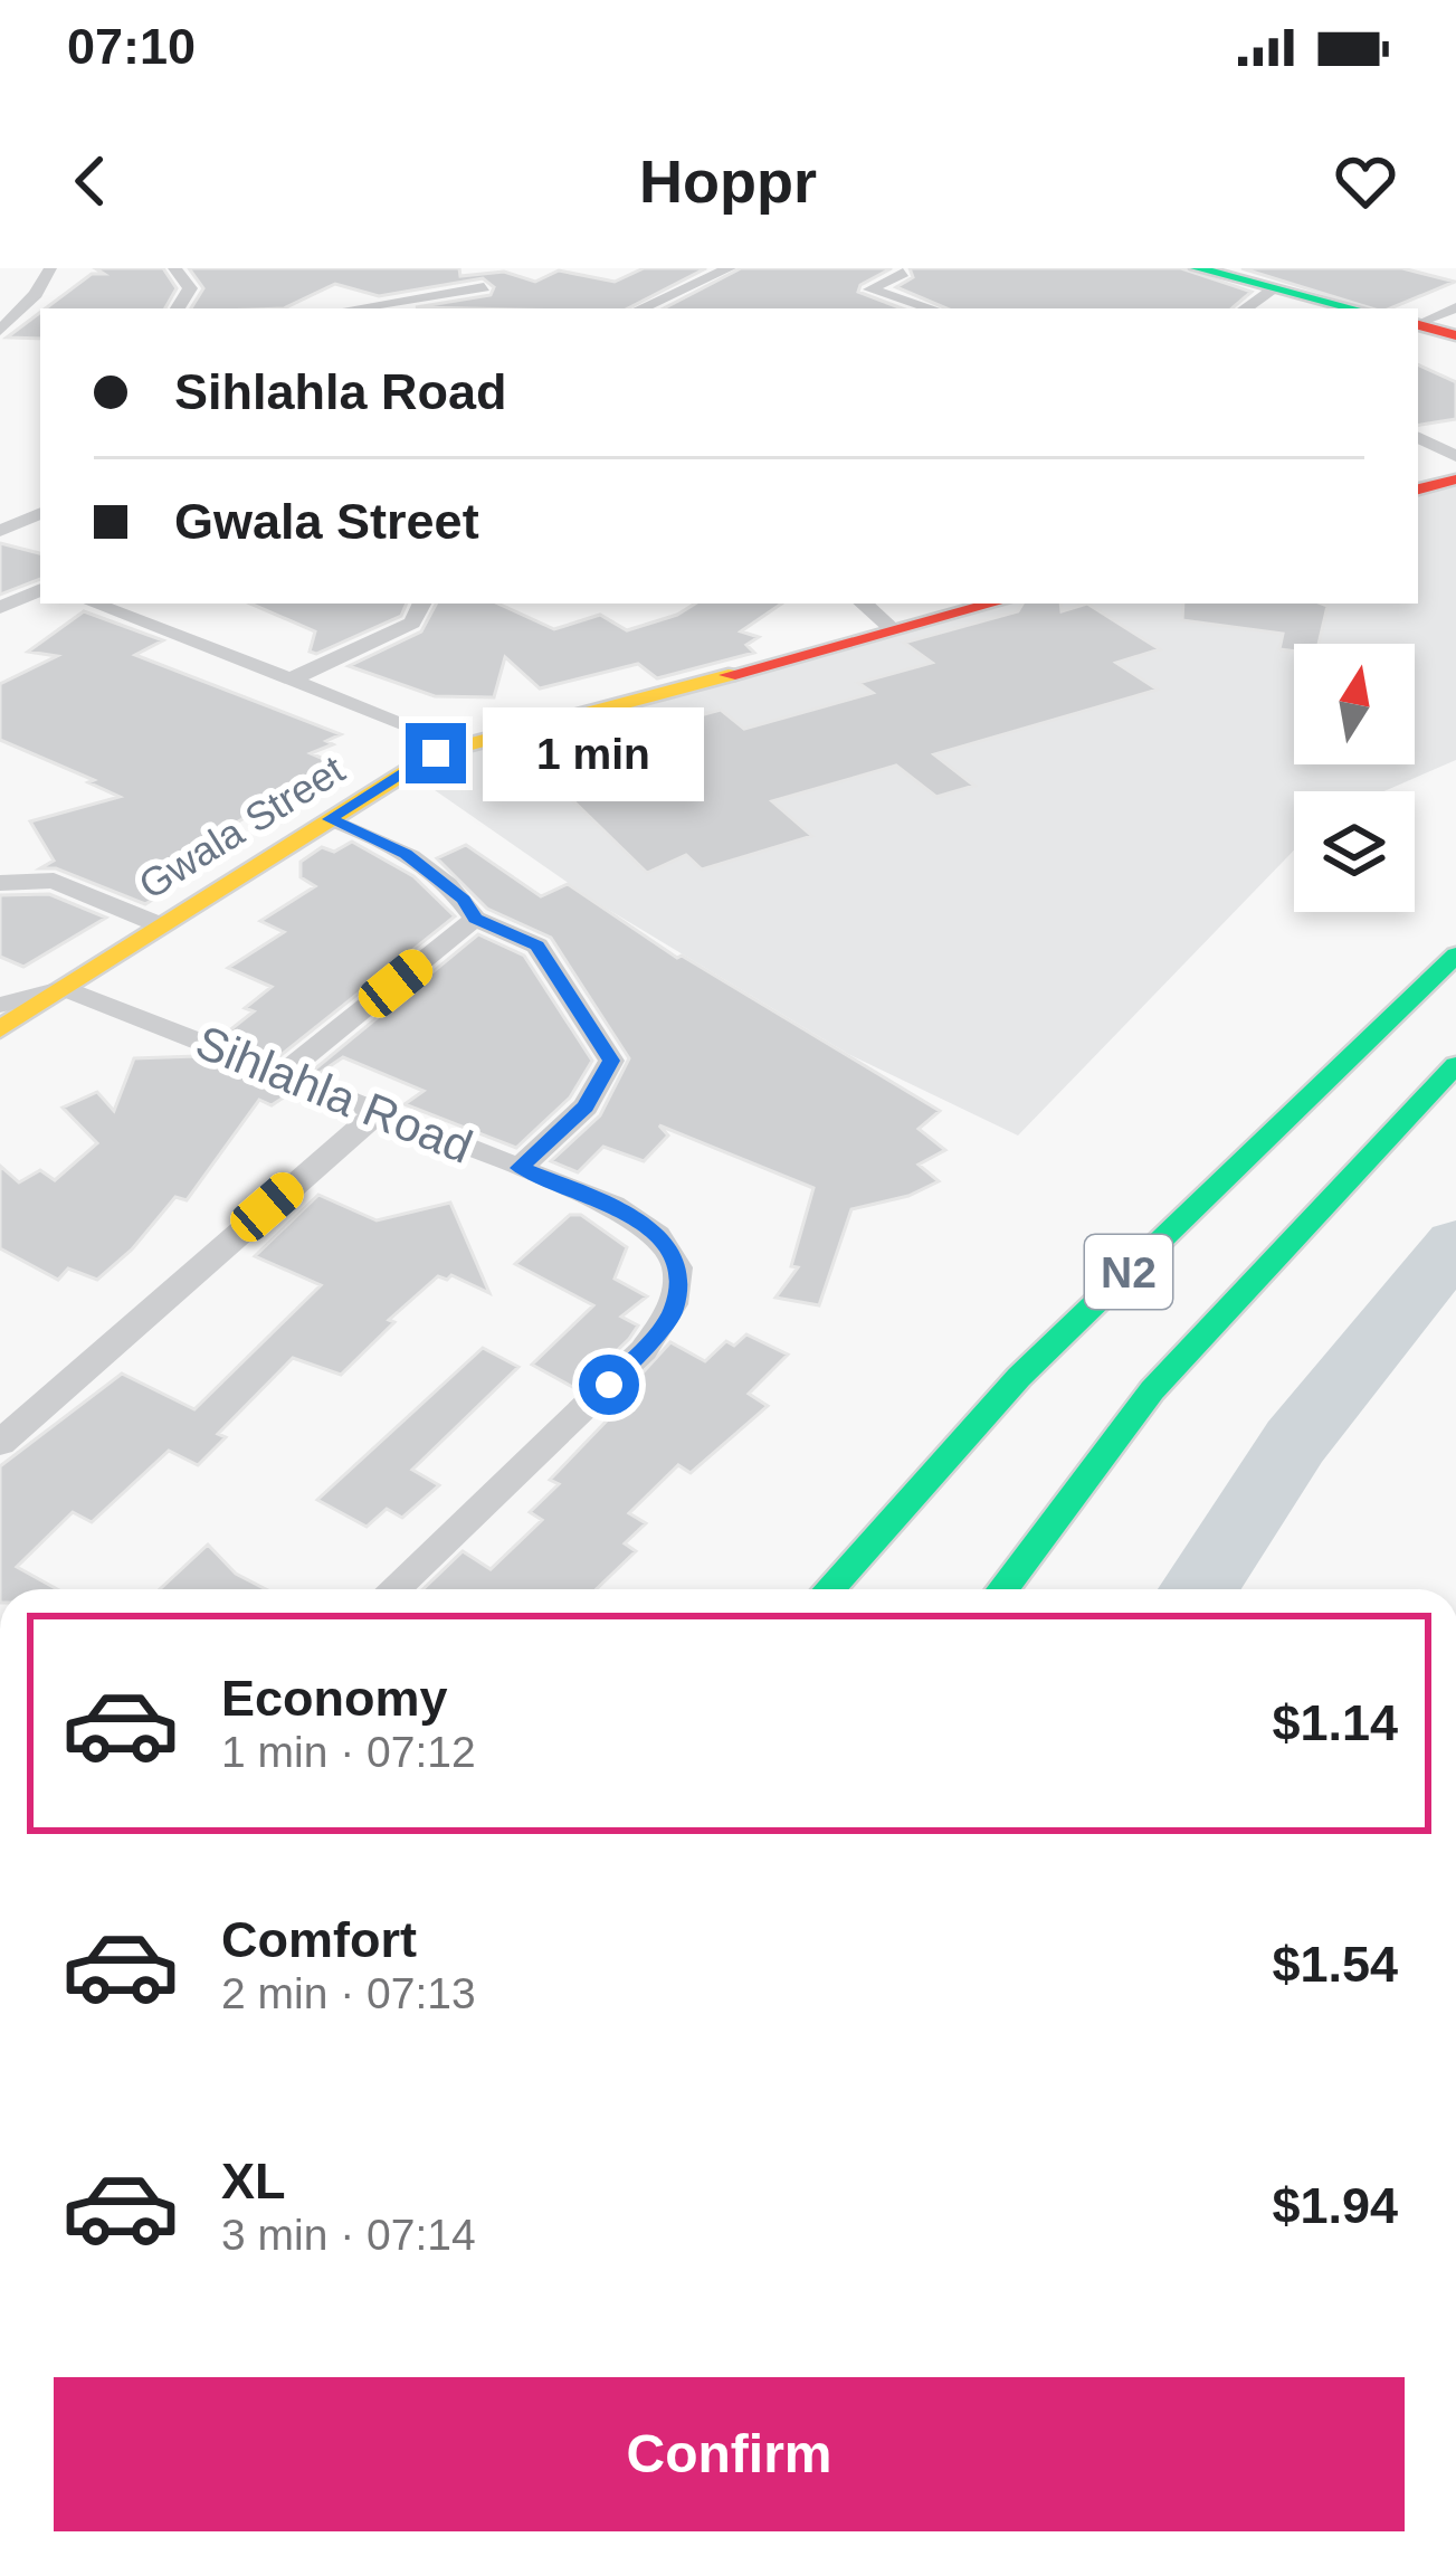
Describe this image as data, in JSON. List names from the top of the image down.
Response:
{
  "streets": {
    "main road": ["Gwala Street", "N2"],
    "street": ["Sihlahla Road"]
  },
  "crossings": [
    ["Gwala Street", "Sihlahla Road"]
  ],
  "north": "top",
  "page": {
    "status": "07:10",
    "header": "Hoppr",
    "banner": ["Sihlahla Road", "Gwala Street"],
    "bubble": "1 min",
    "list": [
      {
        "name": "Economy",
        "note": "1 min · 07:12",
        "value": "$1.14"
      },
      {
        "name": "Comfort",
        "note": "2 min · 07:13",
        "value": "$1.54"
      },
      {
        "name": "XL",
        "note": "3 min · 07:14",
        "value": "$1.94"
      }
    ],
    "buttons": "Confirm"
  }
}
